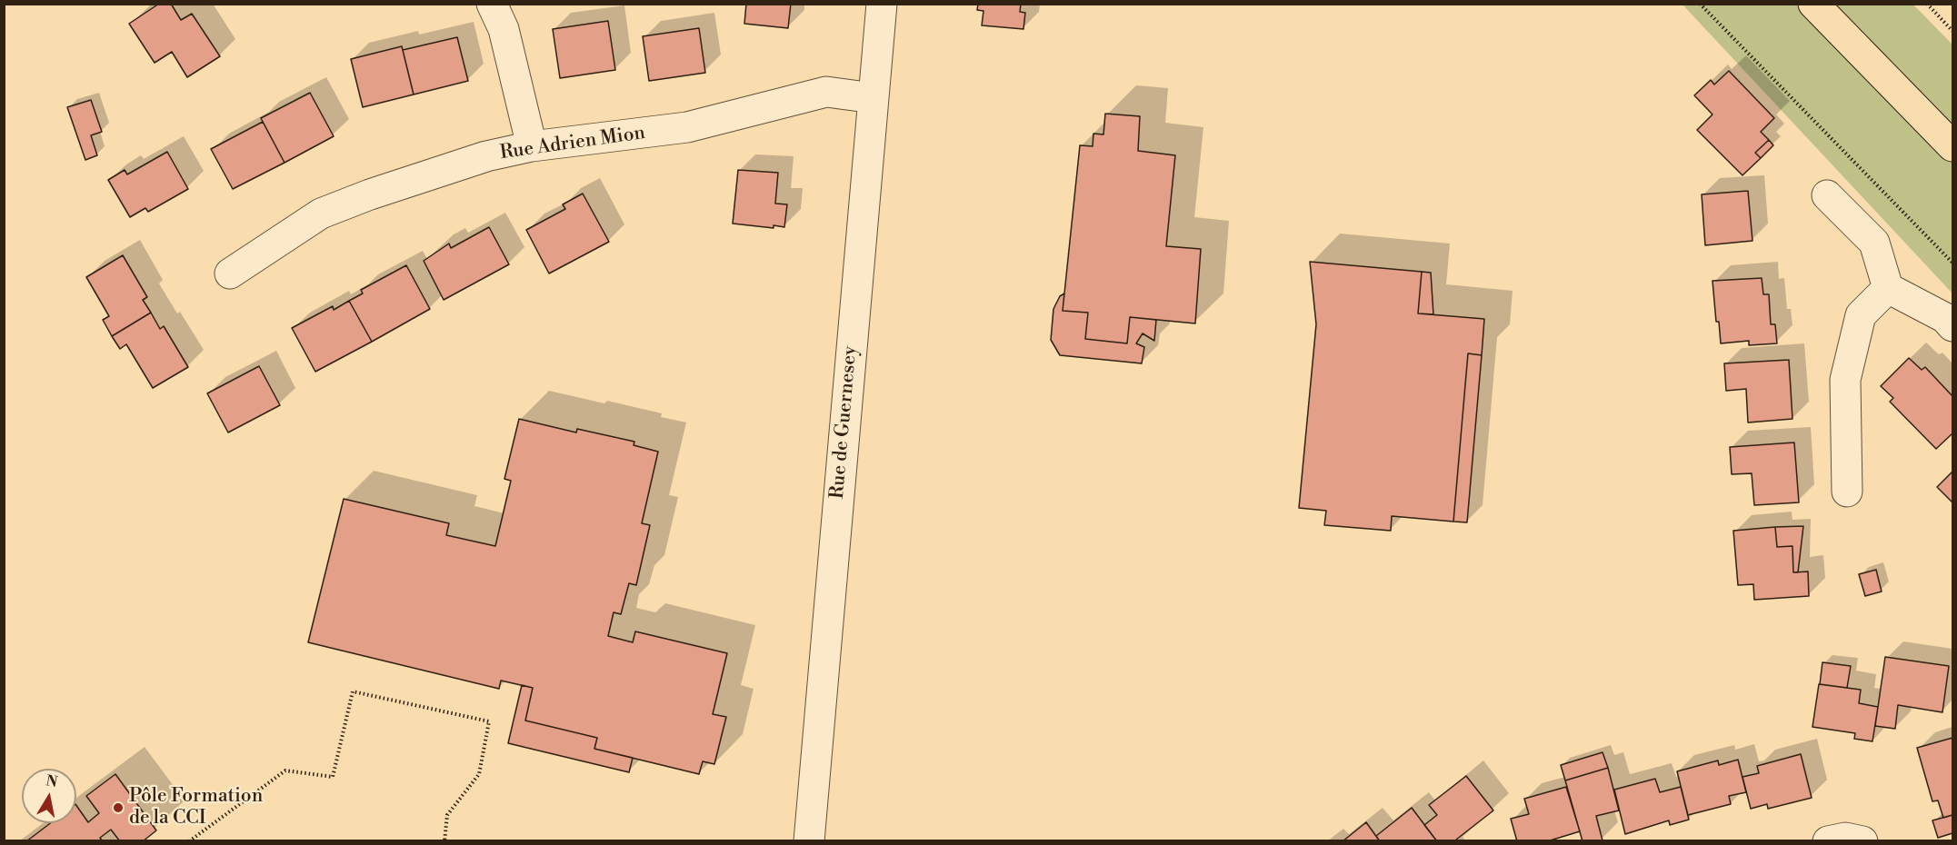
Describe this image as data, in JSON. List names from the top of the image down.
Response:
{
  "streets": {
    "street": ["Rue Adrien Mion", "Rue de Guernesey"]
  },
  "crossings": [
    ["Rue Adrien Mion", "Rue de Guernesey"]
  ],
  "places": ["Pôle Formation de la CCI"],
  "north": "top"
}
